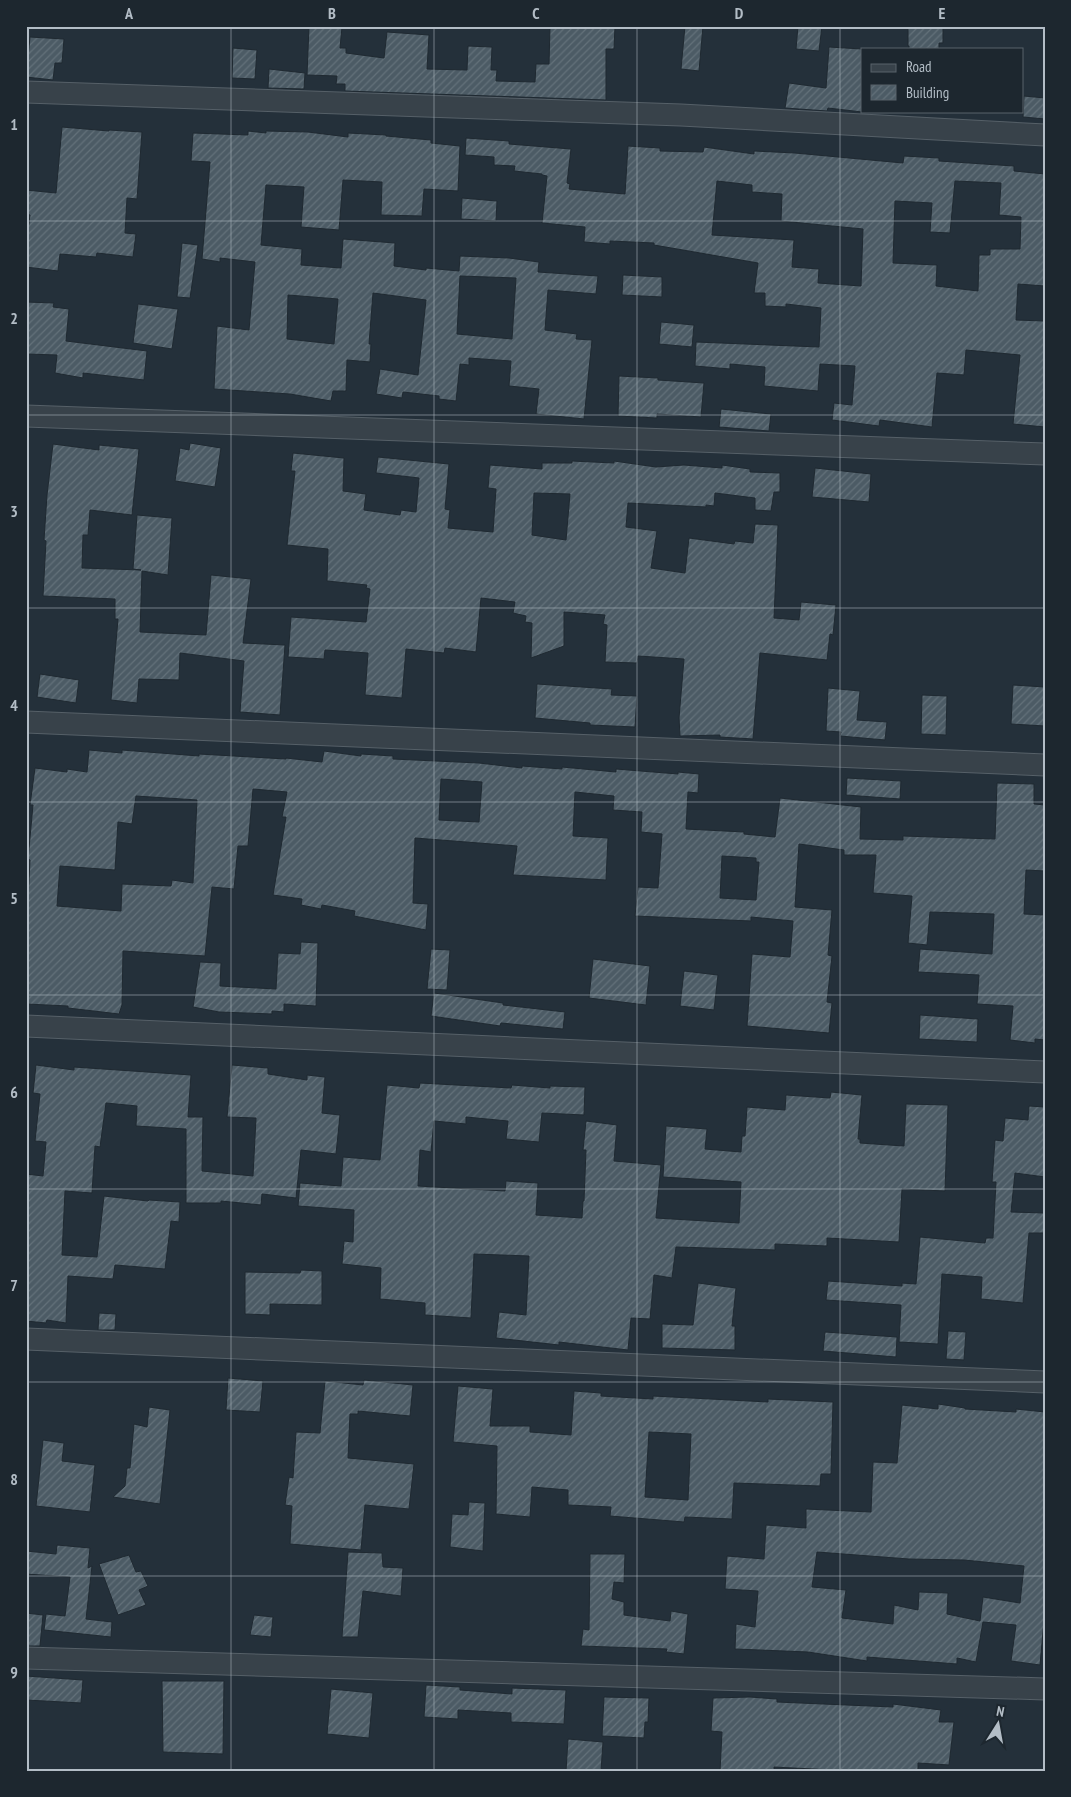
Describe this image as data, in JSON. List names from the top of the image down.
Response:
{
  "legend": ["Road", "Building"],
  "north": "top",
  "grid": {
    "columns": [
      "A",
      "B",
      "C",
      "D",
      "E"
    ],
    "rows": [
      "1",
      "2",
      "3",
      "4",
      "5",
      "6",
      "7",
      "8",
      "9"
    ]
  }
}
